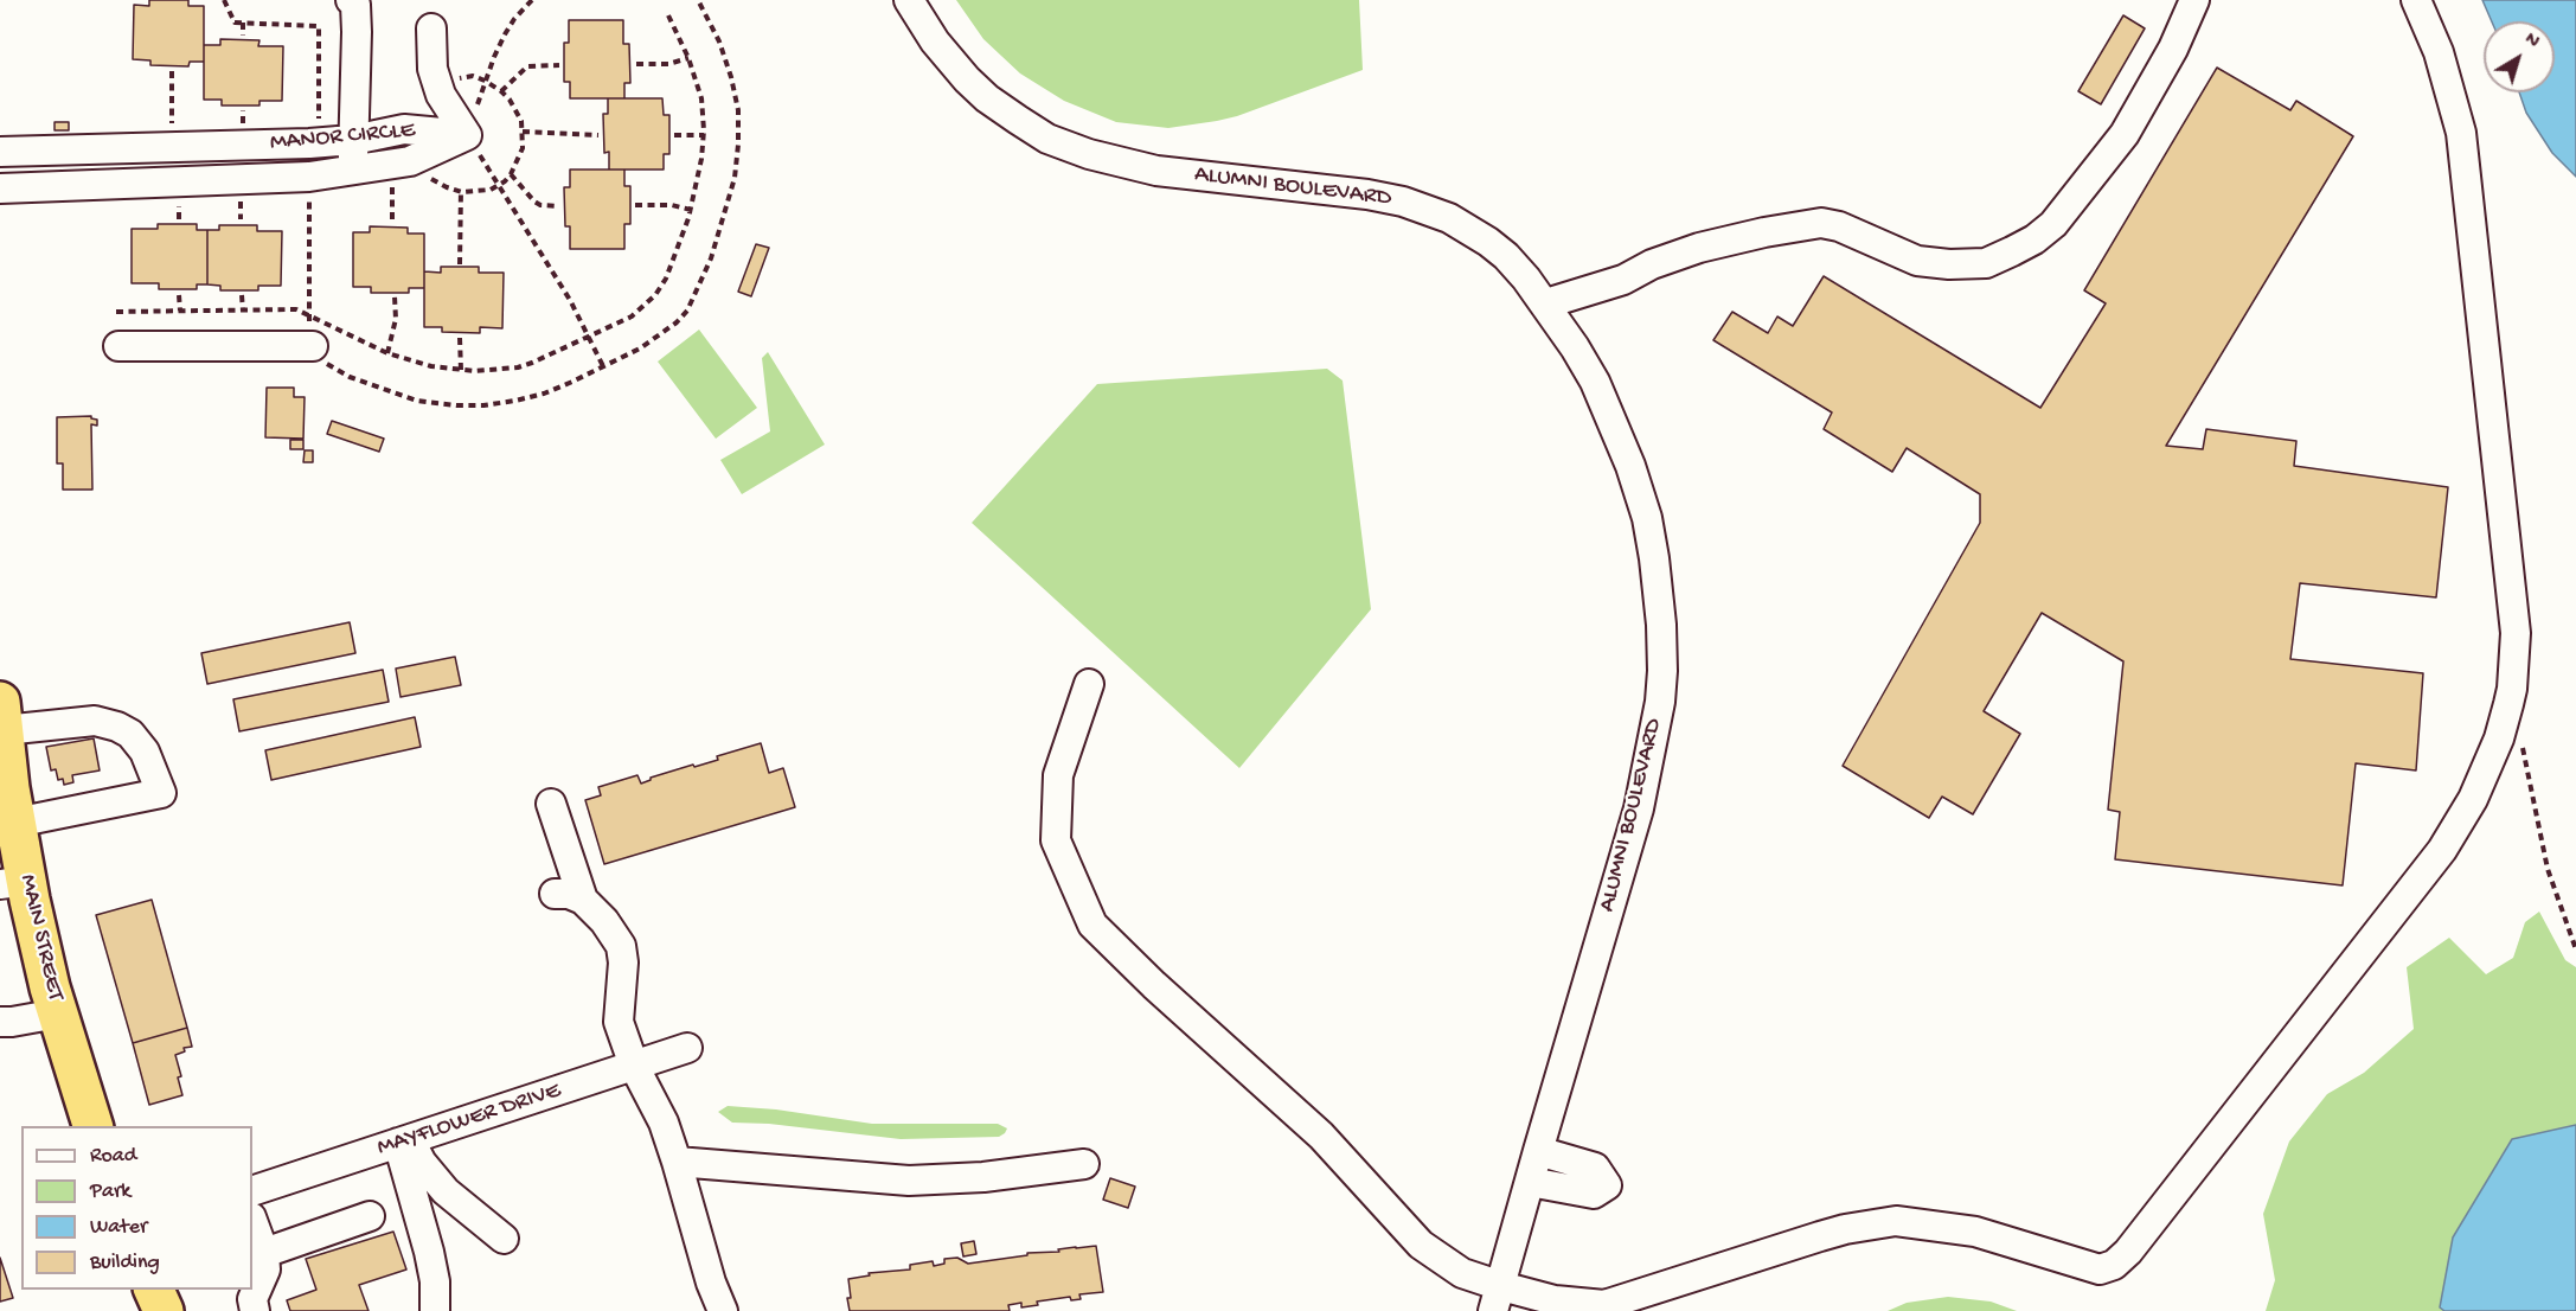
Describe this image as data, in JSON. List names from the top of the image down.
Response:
{
  "streets": {
    "highway": ["MAIN STREET"],
    "street": ["MANOR CIRCLE", "ALUMNI BOULEVARD", "MAYFLOWER DRIVE"]
  },
  "legend": [
    "Road",
    "Park",
    "Water",
    "Building"
  ],
  "north": "top right"
}
